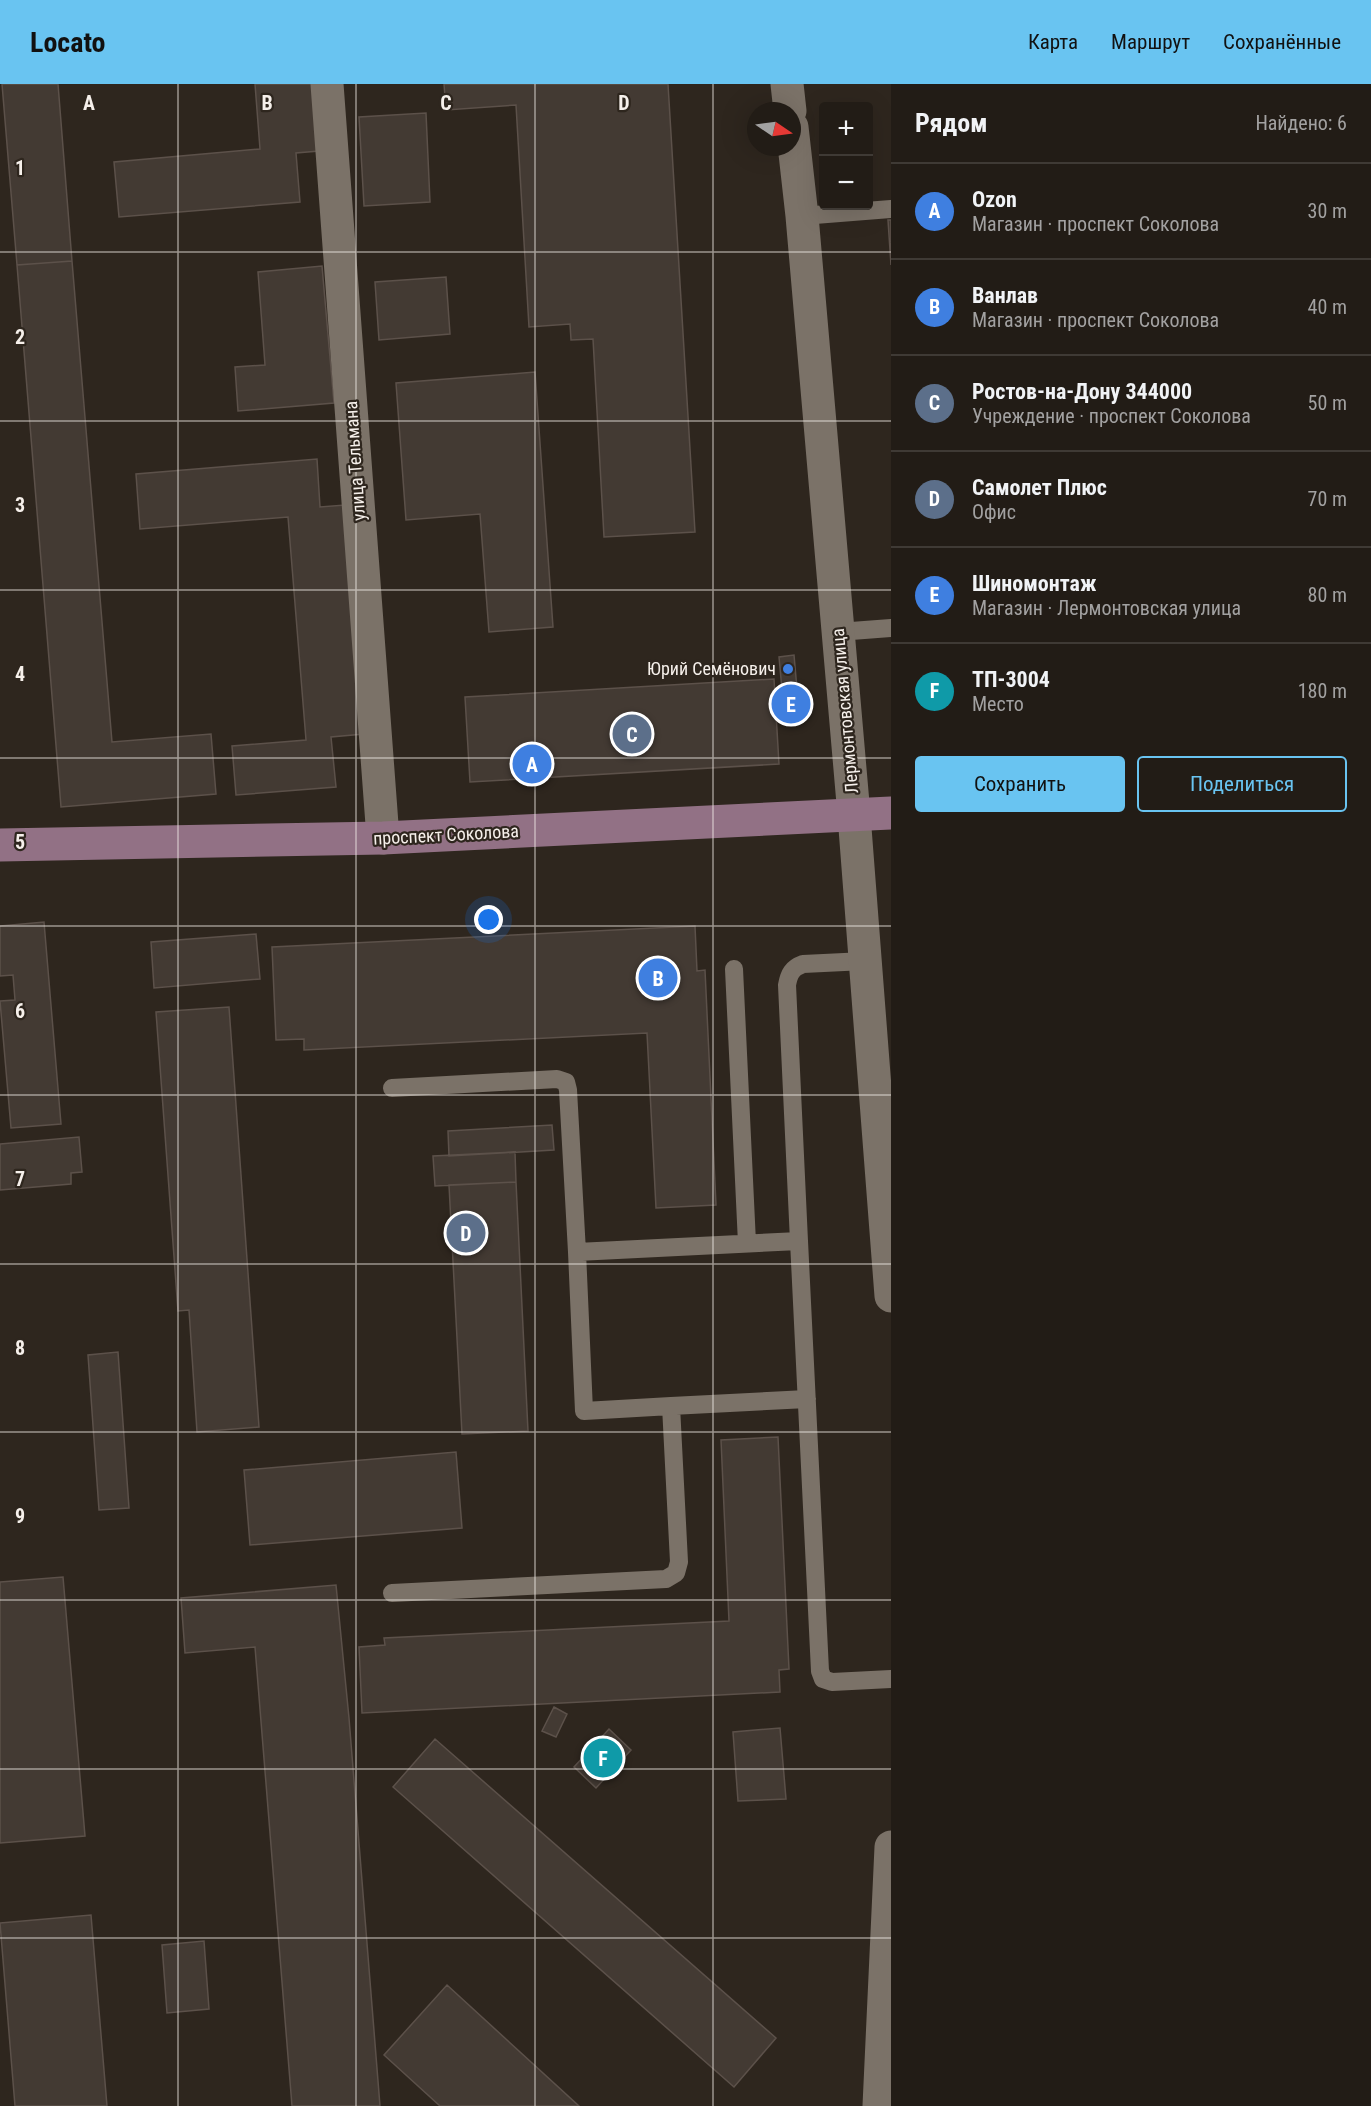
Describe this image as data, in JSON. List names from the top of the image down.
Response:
{
  "streets": {
    "main road": ["проспект Соколова"],
    "street": ["улица Тельмана", "Лермонтовская улица"]
  },
  "crossings": [
    ["улица Тельмана", "проспект Соколова"],
    ["Лермонтовская улица", "проспект Соколова"]
  ],
  "places": ["Юрий Семёнович"],
  "north": "right",
  "page": {
    "header": "Locato",
    "nav": ["Карта", "Маршрут", "Сохранённые"],
    "heading": ["Рядом", "Найдено: 6"],
    "map_buttons": ["+", "−"],
    "list": [
      {
        "mark": "A",
        "name": "Ozon",
        "note": "Магазин · проспект Соколова",
        "value": "30 m"
      },
      {
        "mark": "B",
        "name": "Ванлав",
        "note": "Магазин · проспект Соколова",
        "value": "40 m"
      },
      {
        "mark": "C",
        "name": "Ростов-на-Дону 344000",
        "note": "Учреждение · проспект Соколова",
        "value": "50 m"
      },
      {
        "mark": "D",
        "name": "Самолет Плюс",
        "note": "Офис",
        "value": "70 m"
      },
      {
        "mark": "E",
        "name": "Шиномонтаж",
        "note": "Магазин · Лермонтовская улица",
        "value": "80 m"
      },
      {
        "mark": "F",
        "name": "ТП-3004",
        "note": "Место",
        "value": "180 m"
      }
    ],
    "pins": [
      "E",
      "C",
      "A",
      "B",
      "D",
      "F"
    ],
    "buttons": ["Сохранить", "Поделиться"]
  },
  "grid": {
    "columns": [
      "A",
      "B",
      "C",
      "D"
    ],
    "rows": [
      "1",
      "2",
      "3",
      "4",
      "5",
      "6",
      "7",
      "8",
      "9"
    ]
  }
}
